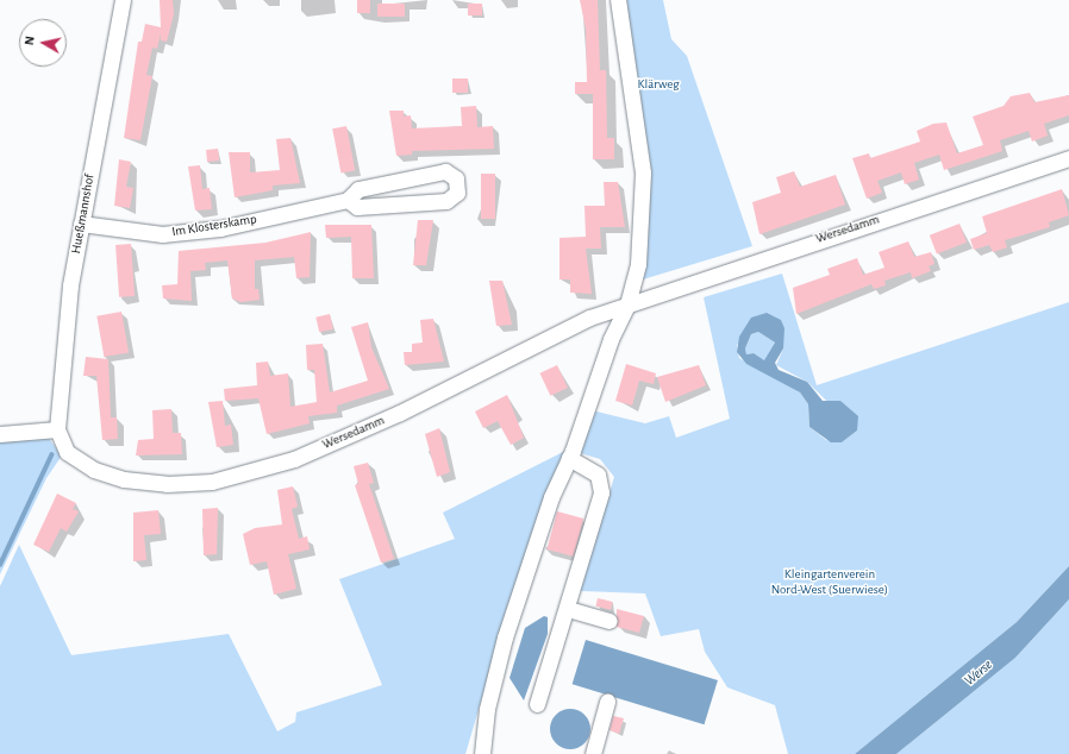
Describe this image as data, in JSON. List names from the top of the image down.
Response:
{
  "streets": {
    "street": ["Hueßmannshof", "Im Klosterskamp", "Wersedamm"]
  },
  "crossings": [
    ["Hueßmannshof", "Im Klosterskamp"],
    ["Hueßmannshof", "Wersedamm"]
  ],
  "water": ["Werse"],
  "parks": ["Klärweg", "Kleingartenverein Nord-West (Suerwiese)"],
  "north": "left"
}
